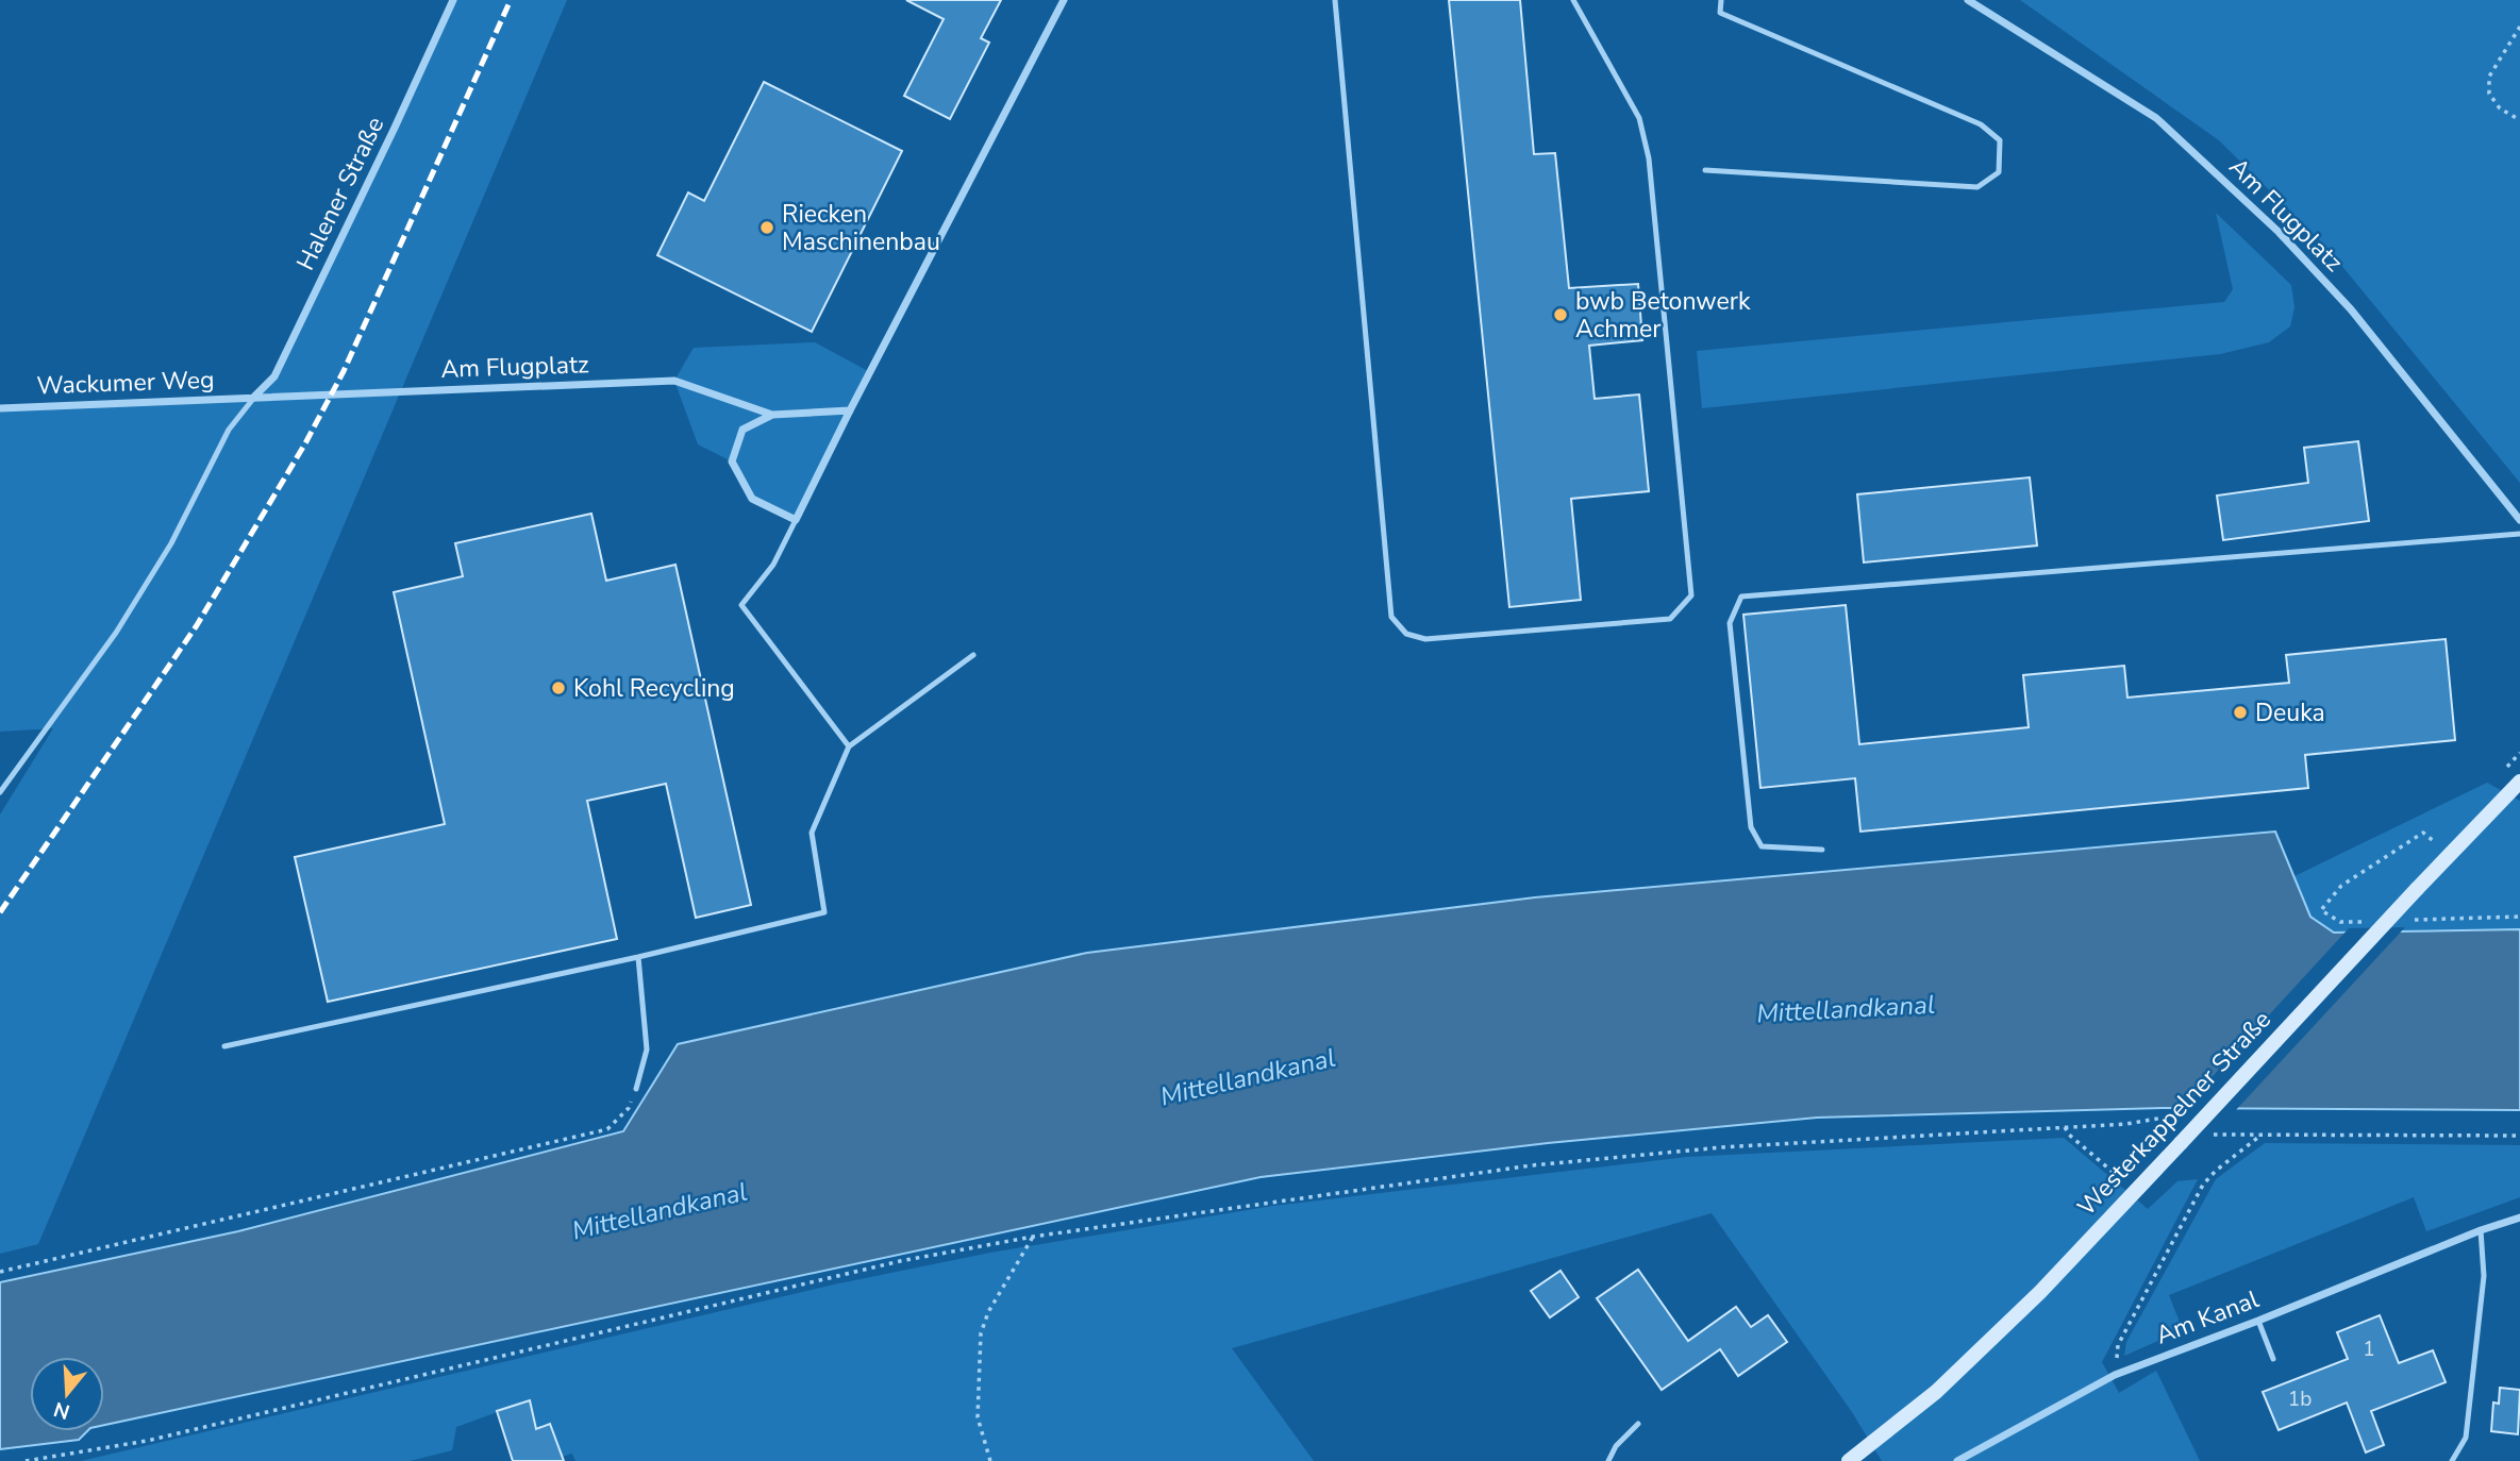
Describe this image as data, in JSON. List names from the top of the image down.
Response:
{
  "streets": {
    "main road": ["Westerkappelner Straße"],
    "street": [
      "Halener Straße",
      "Am Flugplatz",
      "Wackumer Weg",
      "Am Kanal"
    ]
  },
  "crossings": [
    ["Halener Straße", "Am Flugplatz"],
    ["Halener Straße", "Wackumer Weg"],
    ["Am Flugplatz", "Wackumer Weg"]
  ],
  "water": ["Mittellandkanal"],
  "places": [
    "Riecken Maschinenbau",
    "bwb Betonwerk Achmer",
    "Kohl Recycling",
    "Deuka"
  ],
  "house_numbers": ["1", "1b"],
  "north": "bottom"
}
